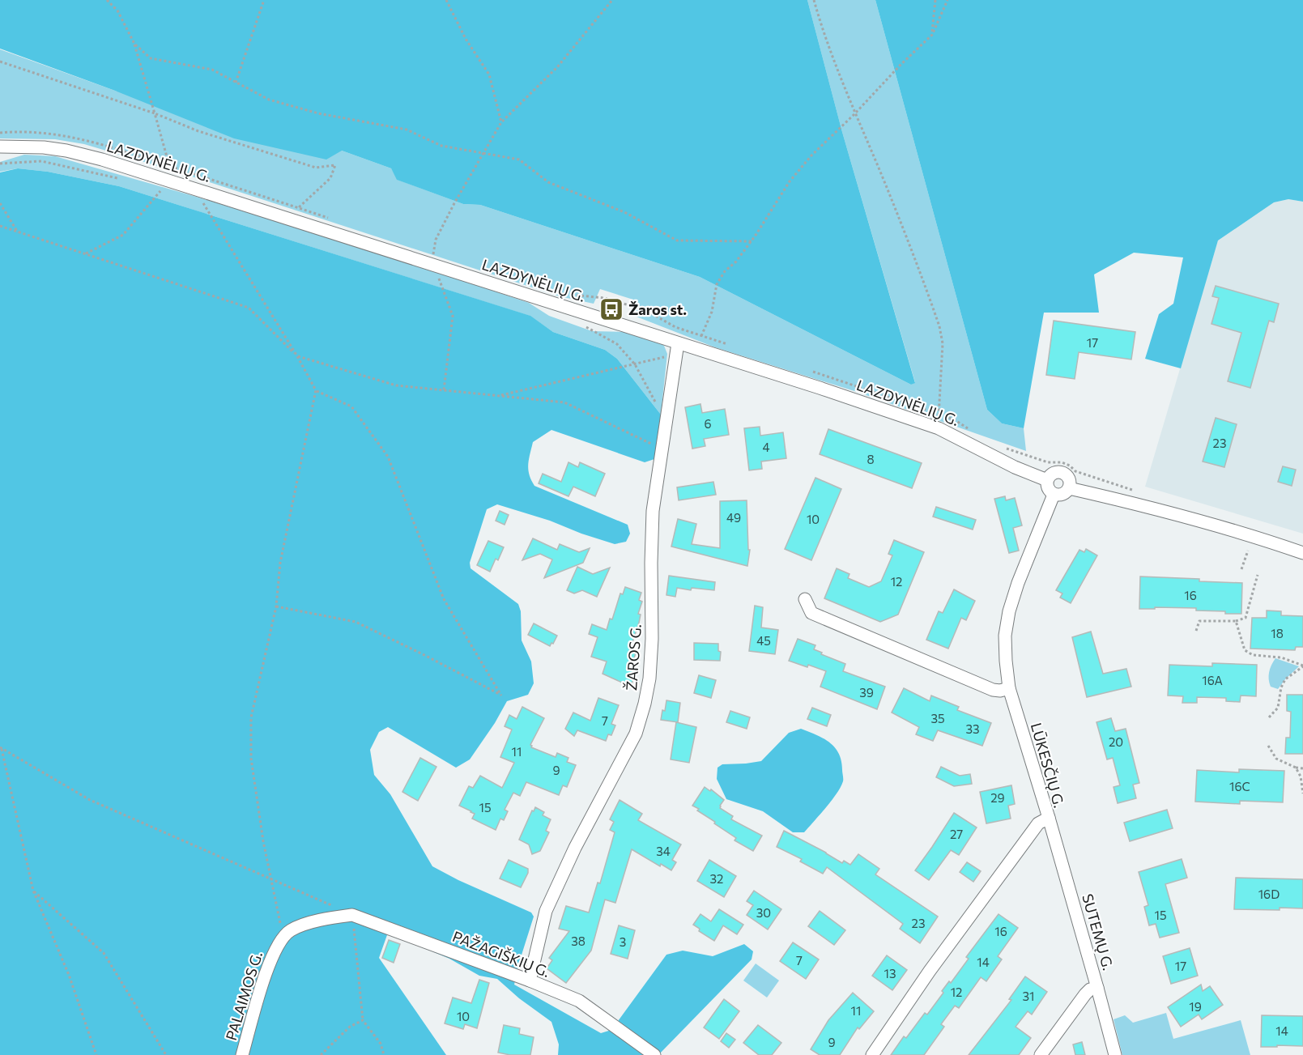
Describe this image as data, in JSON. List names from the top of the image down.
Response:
{
  "streets": {
    "street": [
      "LAZDYNĖLIŲ G.",
      "ŽAROS G.",
      "LŪKESČIŲ G.",
      "SUTEMŲ G.",
      "PAŽAGIŠKIŲ G.",
      "PALAIMOS G."
    ]
  },
  "crossings": [
    ["LAZDYNĖLIŲ G.", "ŽAROS G."],
    ["LAZDYNĖLIŲ G.", "LŪKESČIŲ G."],
    ["ŽAROS G.", "PAŽAGIŠKIŲ G."],
    ["LŪKESČIŲ G.", "SUTEMŲ G."],
    ["PAŽAGIŠKIŲ G.", "PALAIMOS G."]
  ],
  "places": {
    "bus stop": ["Žaros st."]
  },
  "house_numbers": [
    "17",
    "6",
    "23",
    "4",
    "8",
    "49",
    "10",
    "12",
    "16",
    "18",
    "45",
    "16A",
    "39",
    "35",
    "7",
    "33",
    "20",
    "11",
    "9",
    "16C",
    "29",
    "15",
    "27",
    "34",
    "32",
    "16D",
    "30",
    "15",
    "23",
    "16",
    "38",
    "3",
    "7",
    "14",
    "17",
    "13",
    "12",
    "31",
    "19",
    "11",
    "10",
    "14",
    "9"
  ]
}
